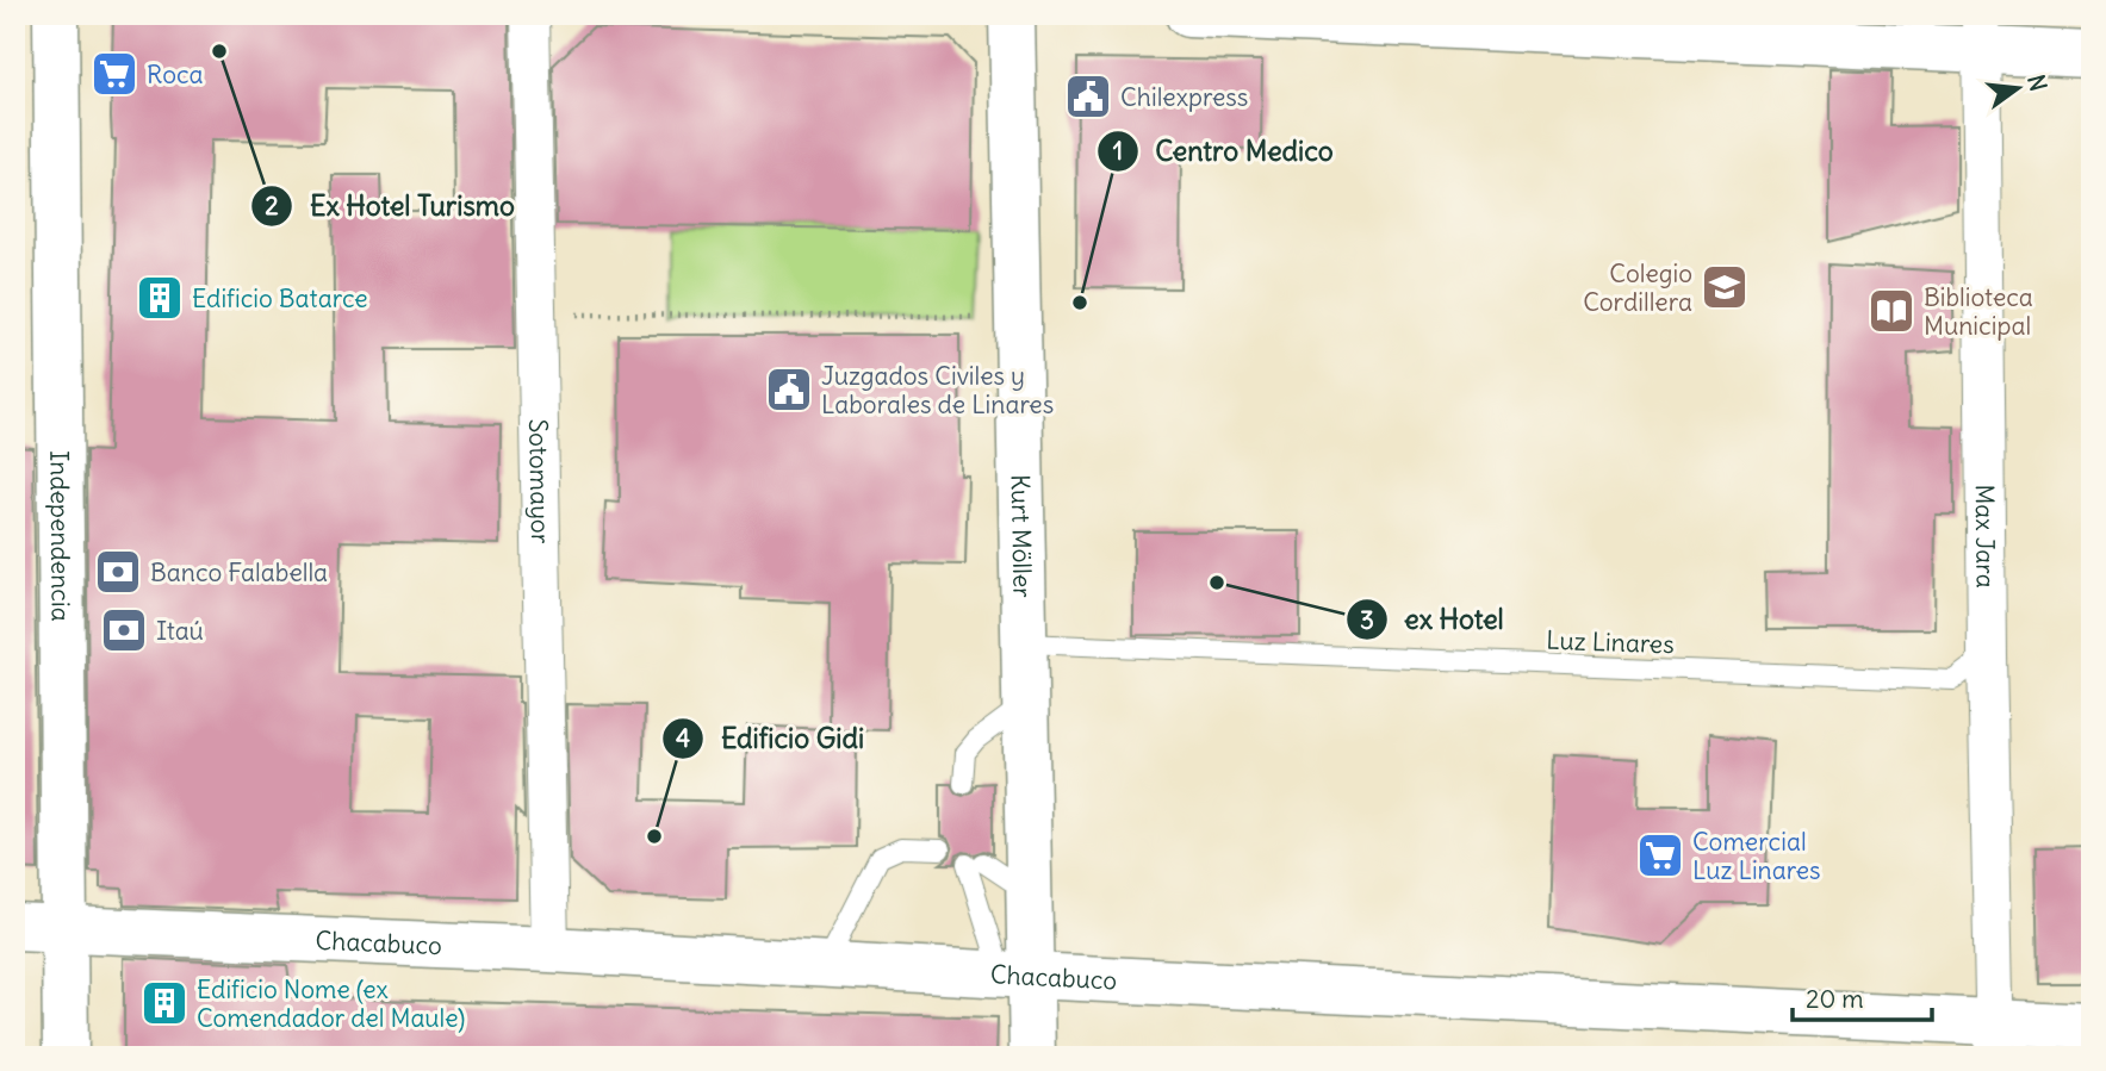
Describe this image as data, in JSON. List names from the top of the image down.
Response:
{
  "streets": {
    "main road": ["Independencia", "Kurt Möller", "Chacabuco"],
    "street": ["Sotomayor", "Max Jara"],
    "lane": ["Luz Linares"]
  },
  "crossings": [
    ["Sotomayor", "Chacabuco"],
    ["Independencia", "Chacabuco"],
    ["Kurt Möller", "Luz Linares"],
    ["Kurt Möller", "Chacabuco"],
    ["Max Jara", "Luz Linares"],
    ["Max Jara", "Chacabuco"]
  ],
  "places": {
    "other": [
      "Ex Hotel Turismo",
      "Centro Medico",
      "ex Hotel",
      "Edificio Gidi"
    ],
    "supermarket": ["Roca", "Comercial Luz Linares"],
    "public building": ["Chilexpress", "Juzgados Civiles y Laborales de Linares"],
    "school or university": ["Colegio Cordillera"],
    "building": ["Edificio Batarce", "Edificio Nome (ex Comendador del Maule)"],
    "library": ["Biblioteca Municipal"],
    "bank": ["Banco Falabella", "Itaú"]
  },
  "scale_bar": "20 m",
  "north": "right"
}
